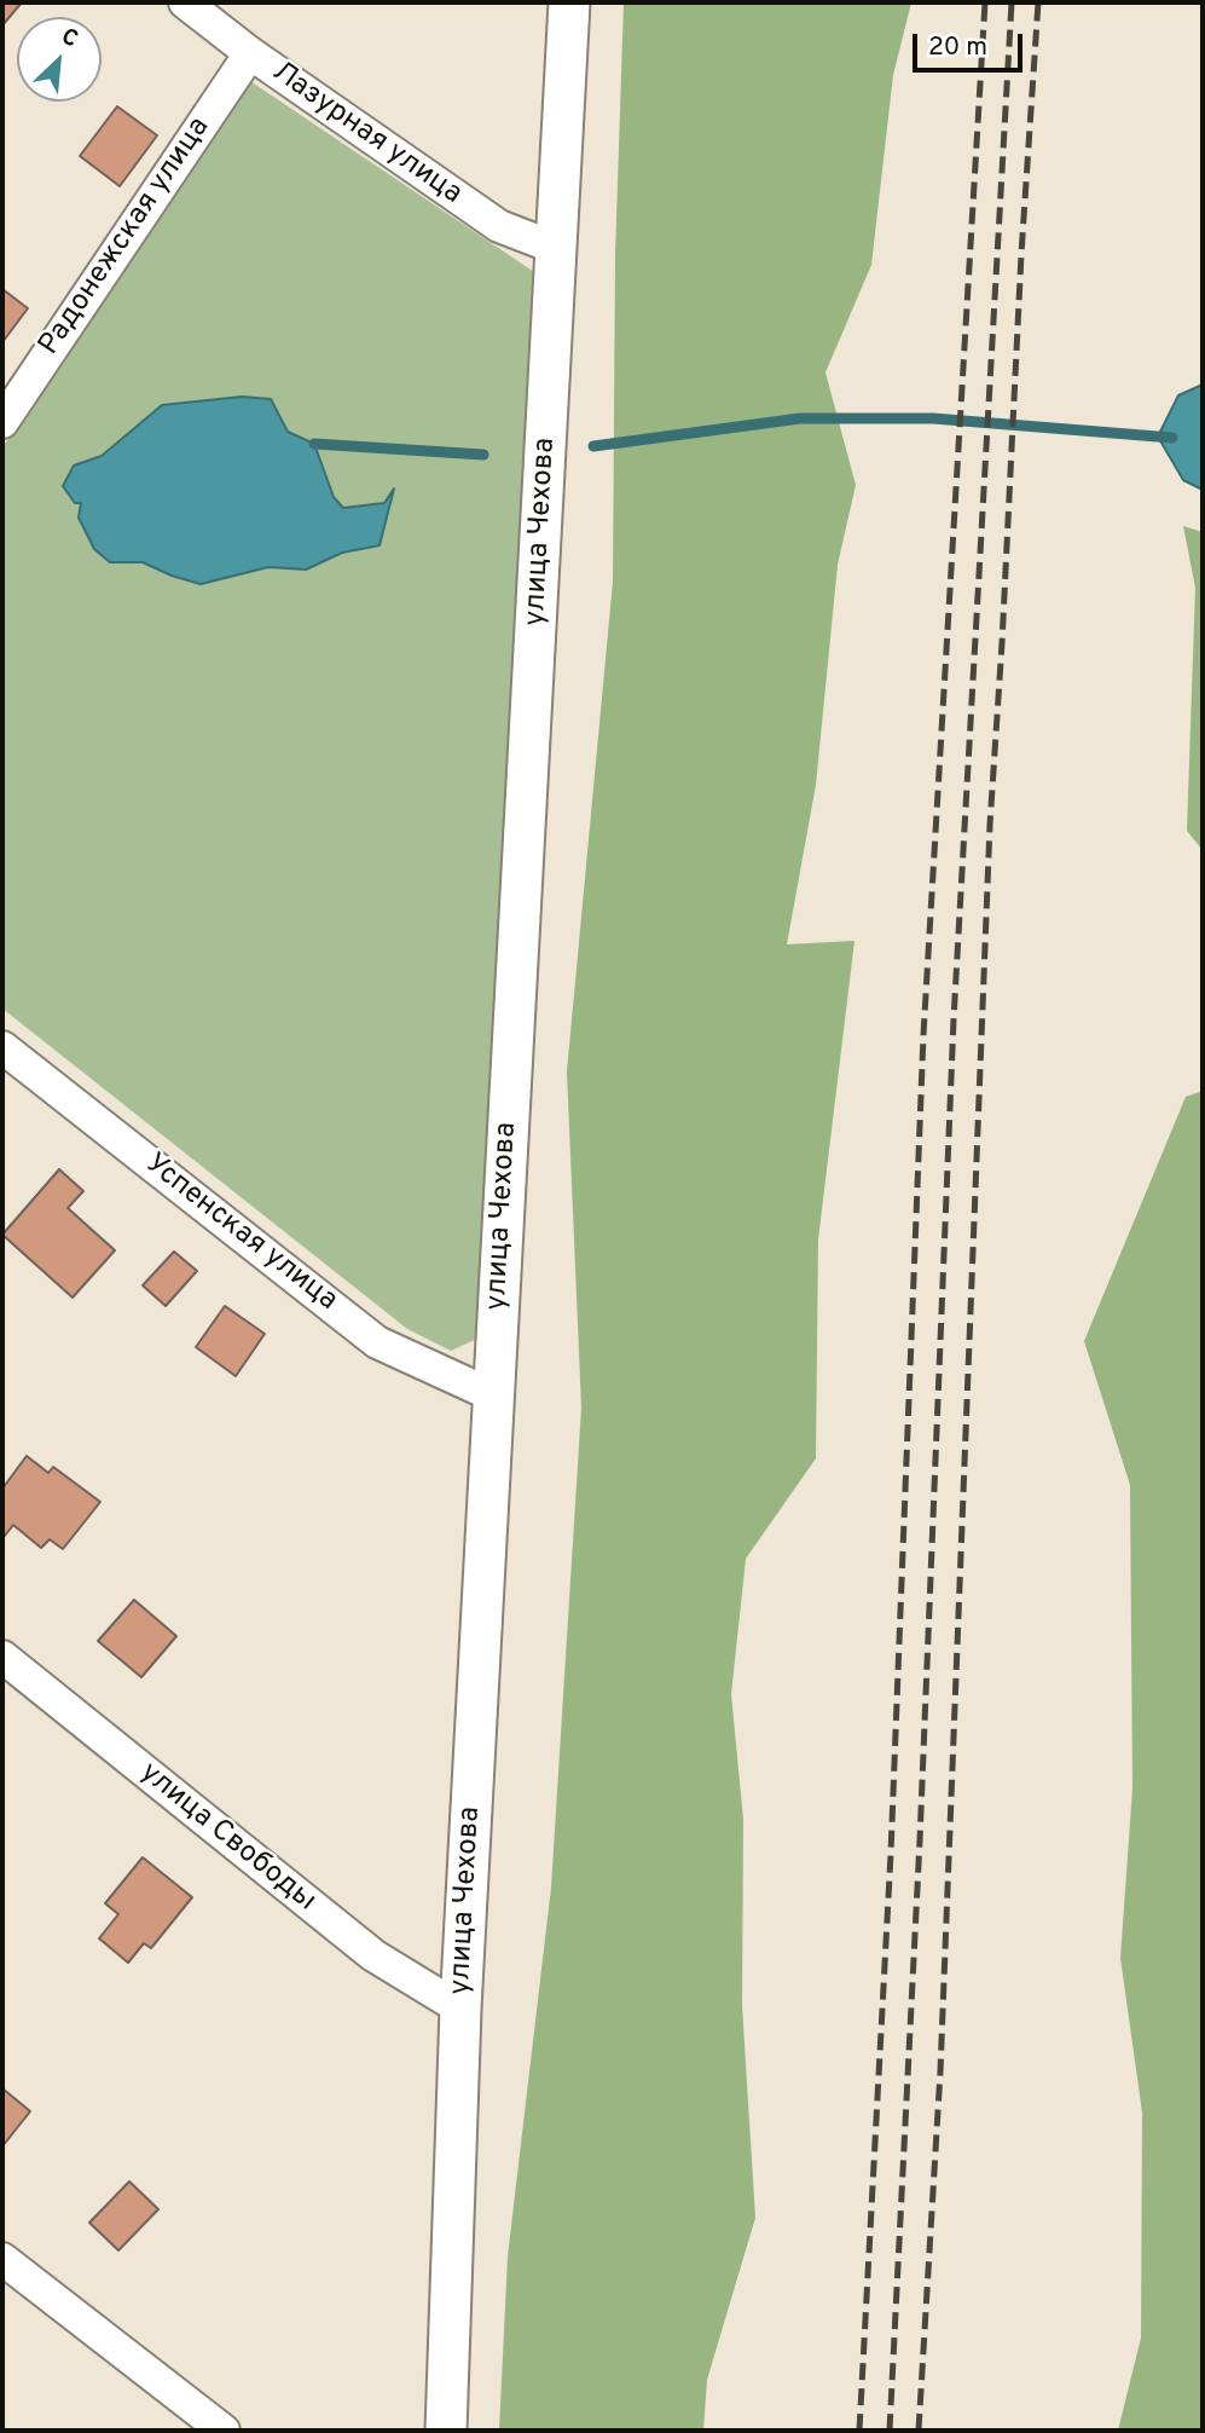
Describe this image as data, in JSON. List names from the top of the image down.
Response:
{
  "streets": {
    "street": [
      "Лазурная улица",
      "Радонежская улица",
      "улица Чехова",
      "Успенская улица",
      "улица Свободы"
    ]
  },
  "crossings": [
    ["Лазурная улица", "Радонежская улица"],
    ["Лазурная улица", "улица Чехова"],
    ["улица Чехова", "Успенская улица"],
    ["улица Чехова", "улица Свободы"]
  ],
  "scale_bar": "20 m",
  "north": "top right"
}
